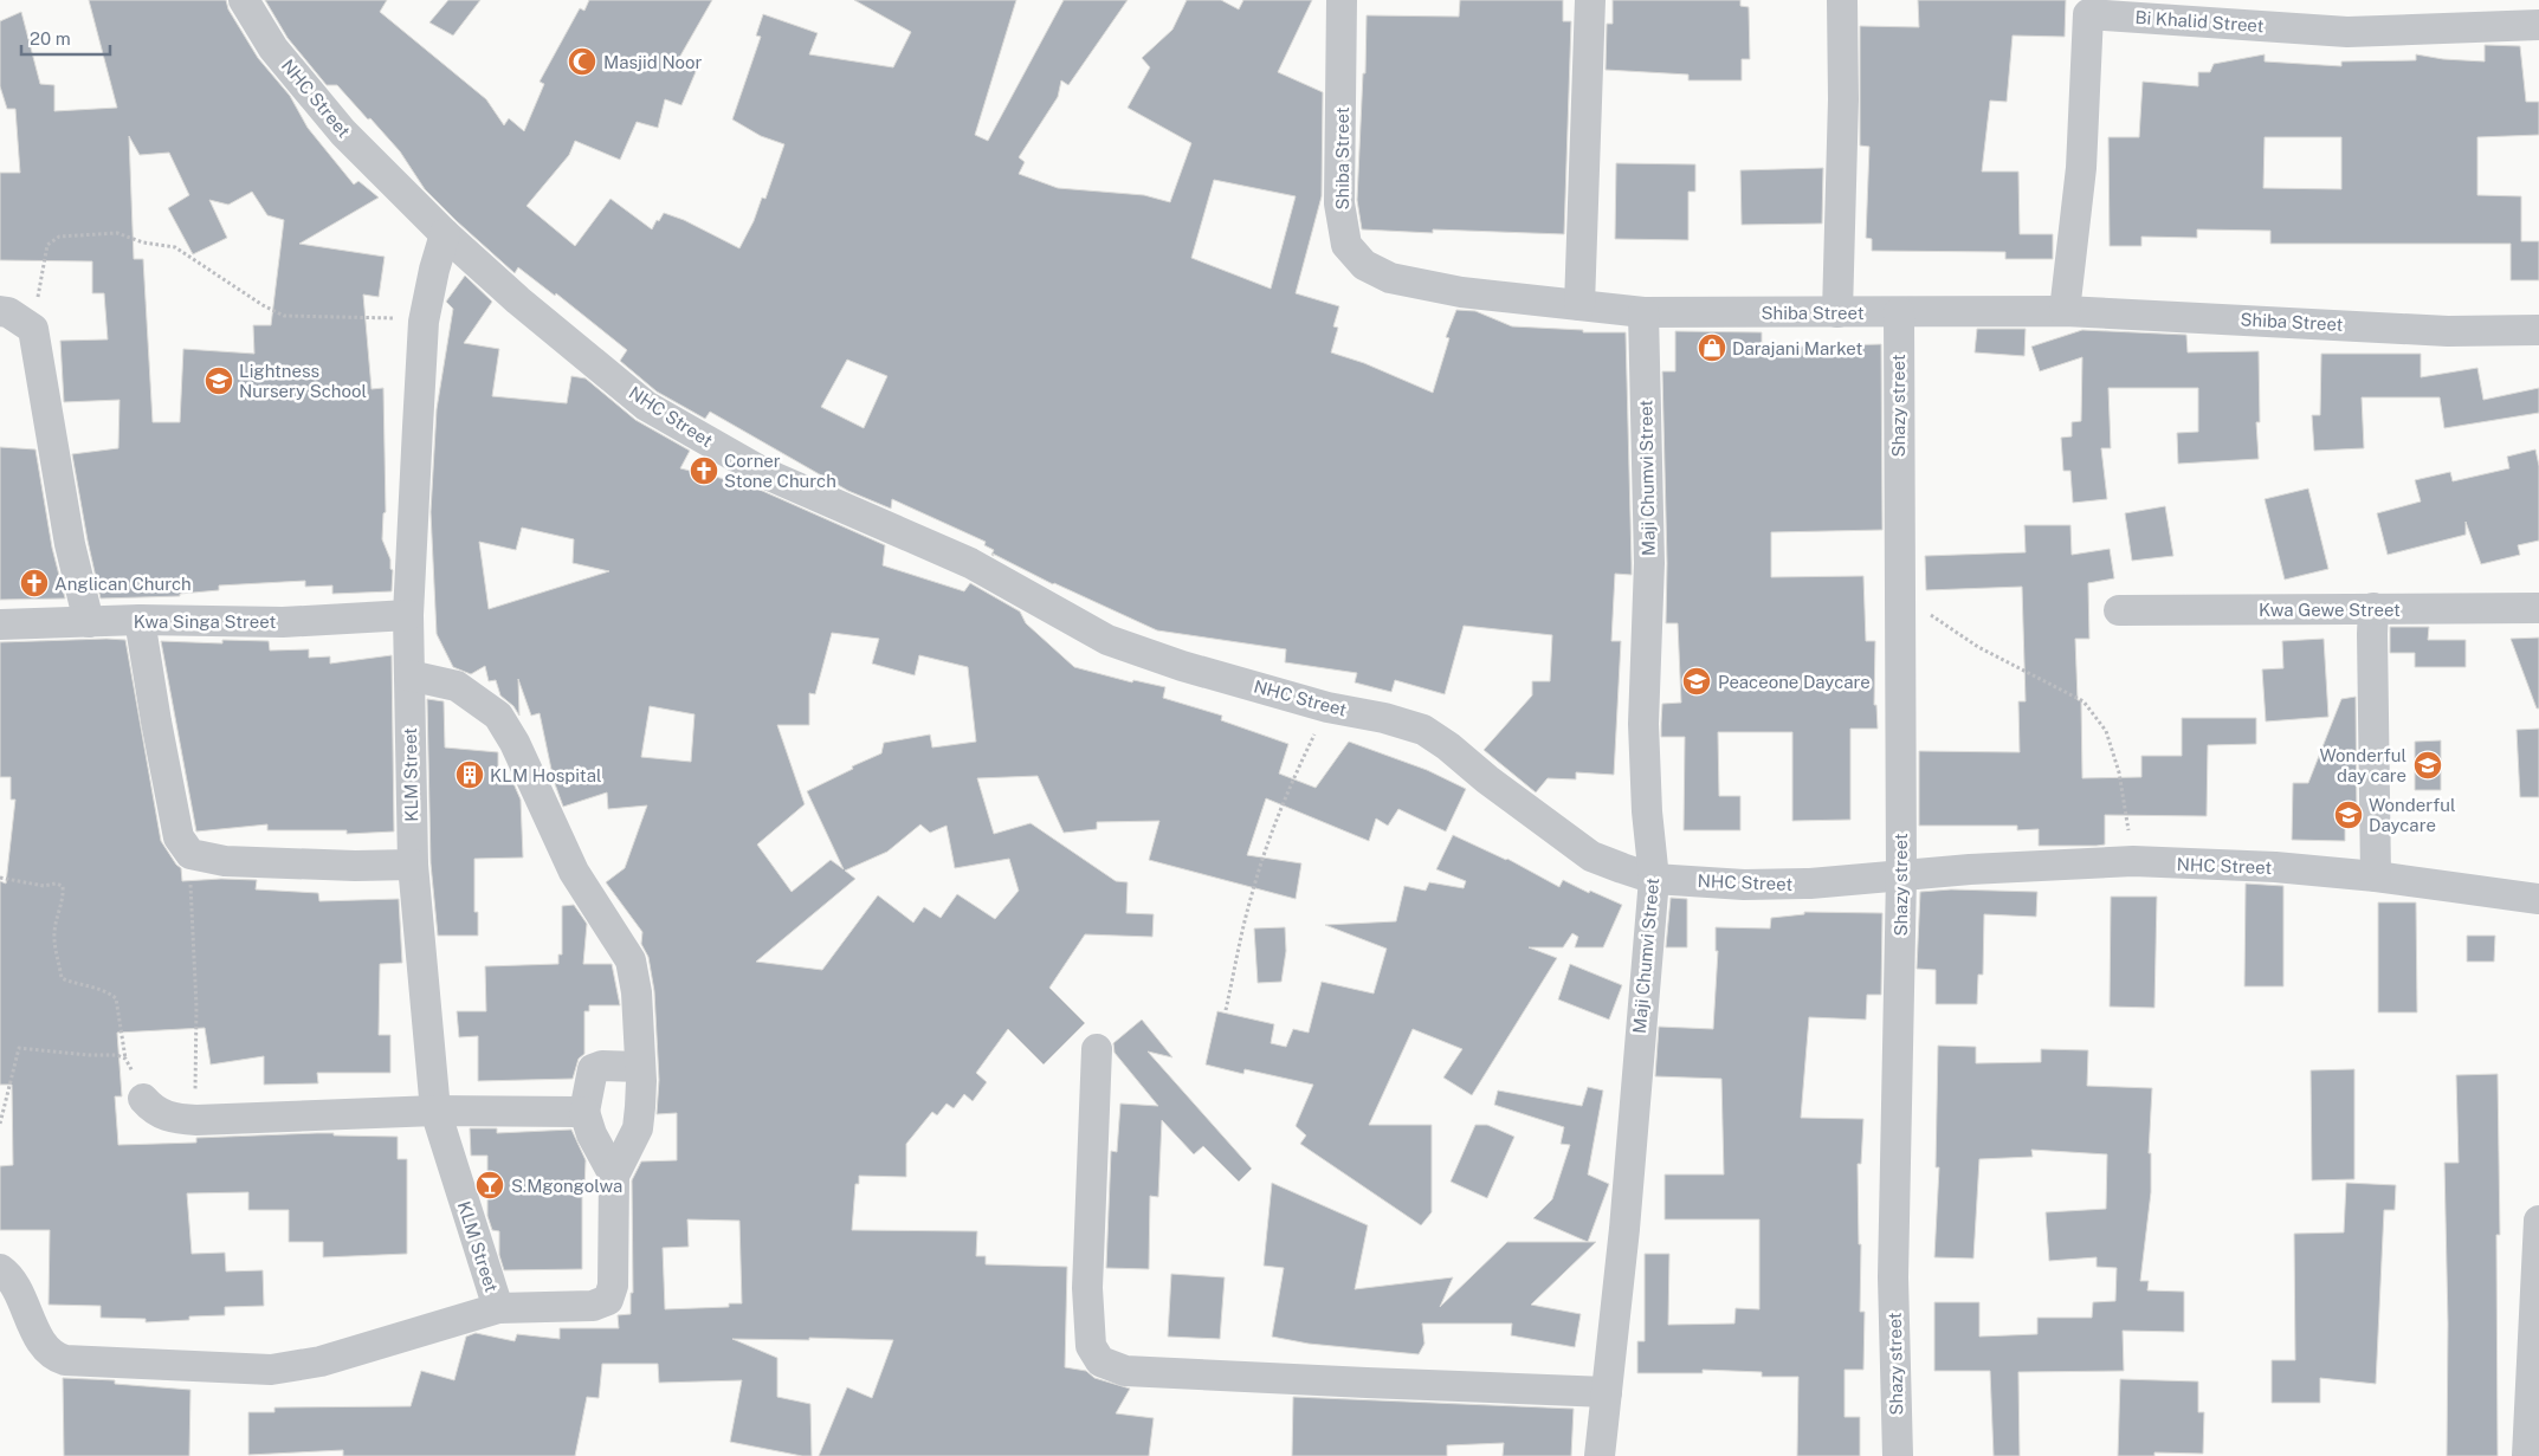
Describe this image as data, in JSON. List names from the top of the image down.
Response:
{
  "streets": {
    "street": [
      "Bi Khalid Street",
      "NHC Street",
      "Shiba Street",
      "Shazy street",
      "Maji Chumvi Street",
      "Kwa Gewe Street",
      "Kwa Singa Street",
      "KLM Street"
    ]
  },
  "crossings": [
    ["Bi Khalid Street", "Shiba Street"],
    ["NHC Street", "Shazy street"],
    ["NHC Street", "Maji Chumvi Street"],
    ["NHC Street", "KLM Street"],
    ["Shiba Street", "Shazy street"],
    ["Shiba Street", "Maji Chumvi Street"],
    ["Kwa Singa Street", "KLM Street"]
  ],
  "places": {
    "mosque": ["Masjid Noor"],
    "shop": ["Darajani Market"],
    "school or university": [
      "Lightness Nursery School",
      "Peaceone Daycare",
      "Wonderful day care",
      "Wonderful Daycare"
    ],
    "church": ["Corner Stone Church", "Anglican Church"],
    "building": ["KLM Hospital"],
    "bar": ["S.Mgongolwa"]
  },
  "scale_bar": "20 m"
}
